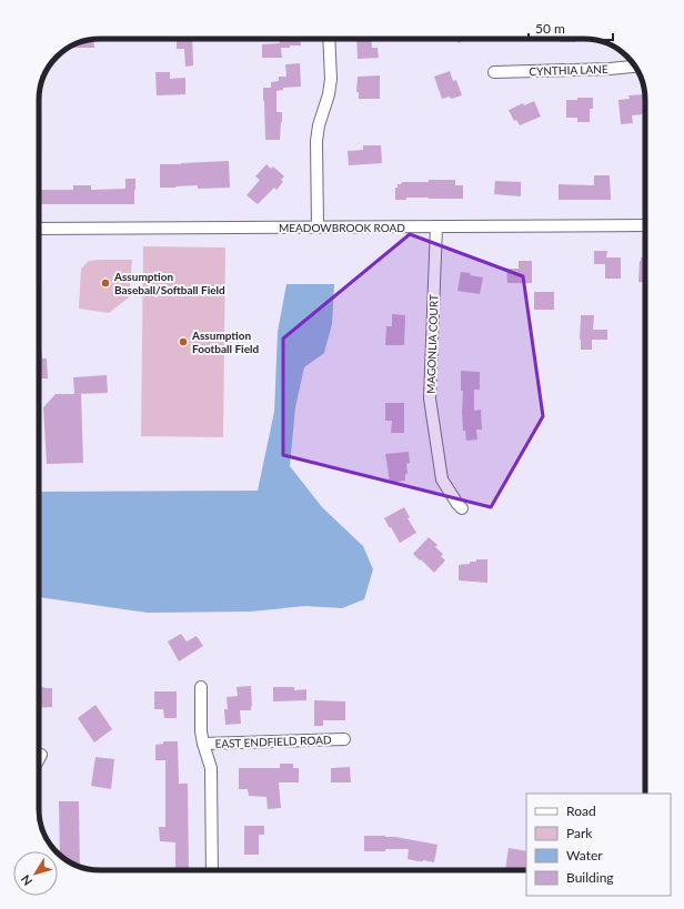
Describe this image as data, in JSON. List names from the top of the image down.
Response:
{
  "streets": {
    "street": [
      "CYNTHIA LANE",
      "MEADOWBROOK ROAD",
      "MAGONLIA COURT",
      "EAST ENDFIELD ROAD"
    ]
  },
  "crossings": [
    ["MEADOWBROOK ROAD", "MAGONLIA COURT"]
  ],
  "places": ["Assumption Baseball/Softball Field", "Assumption Football Field"],
  "legend": [
    "Road",
    "Park",
    "Water",
    "Building"
  ],
  "scale_bar": "50 m",
  "north": "bottom left"
}
